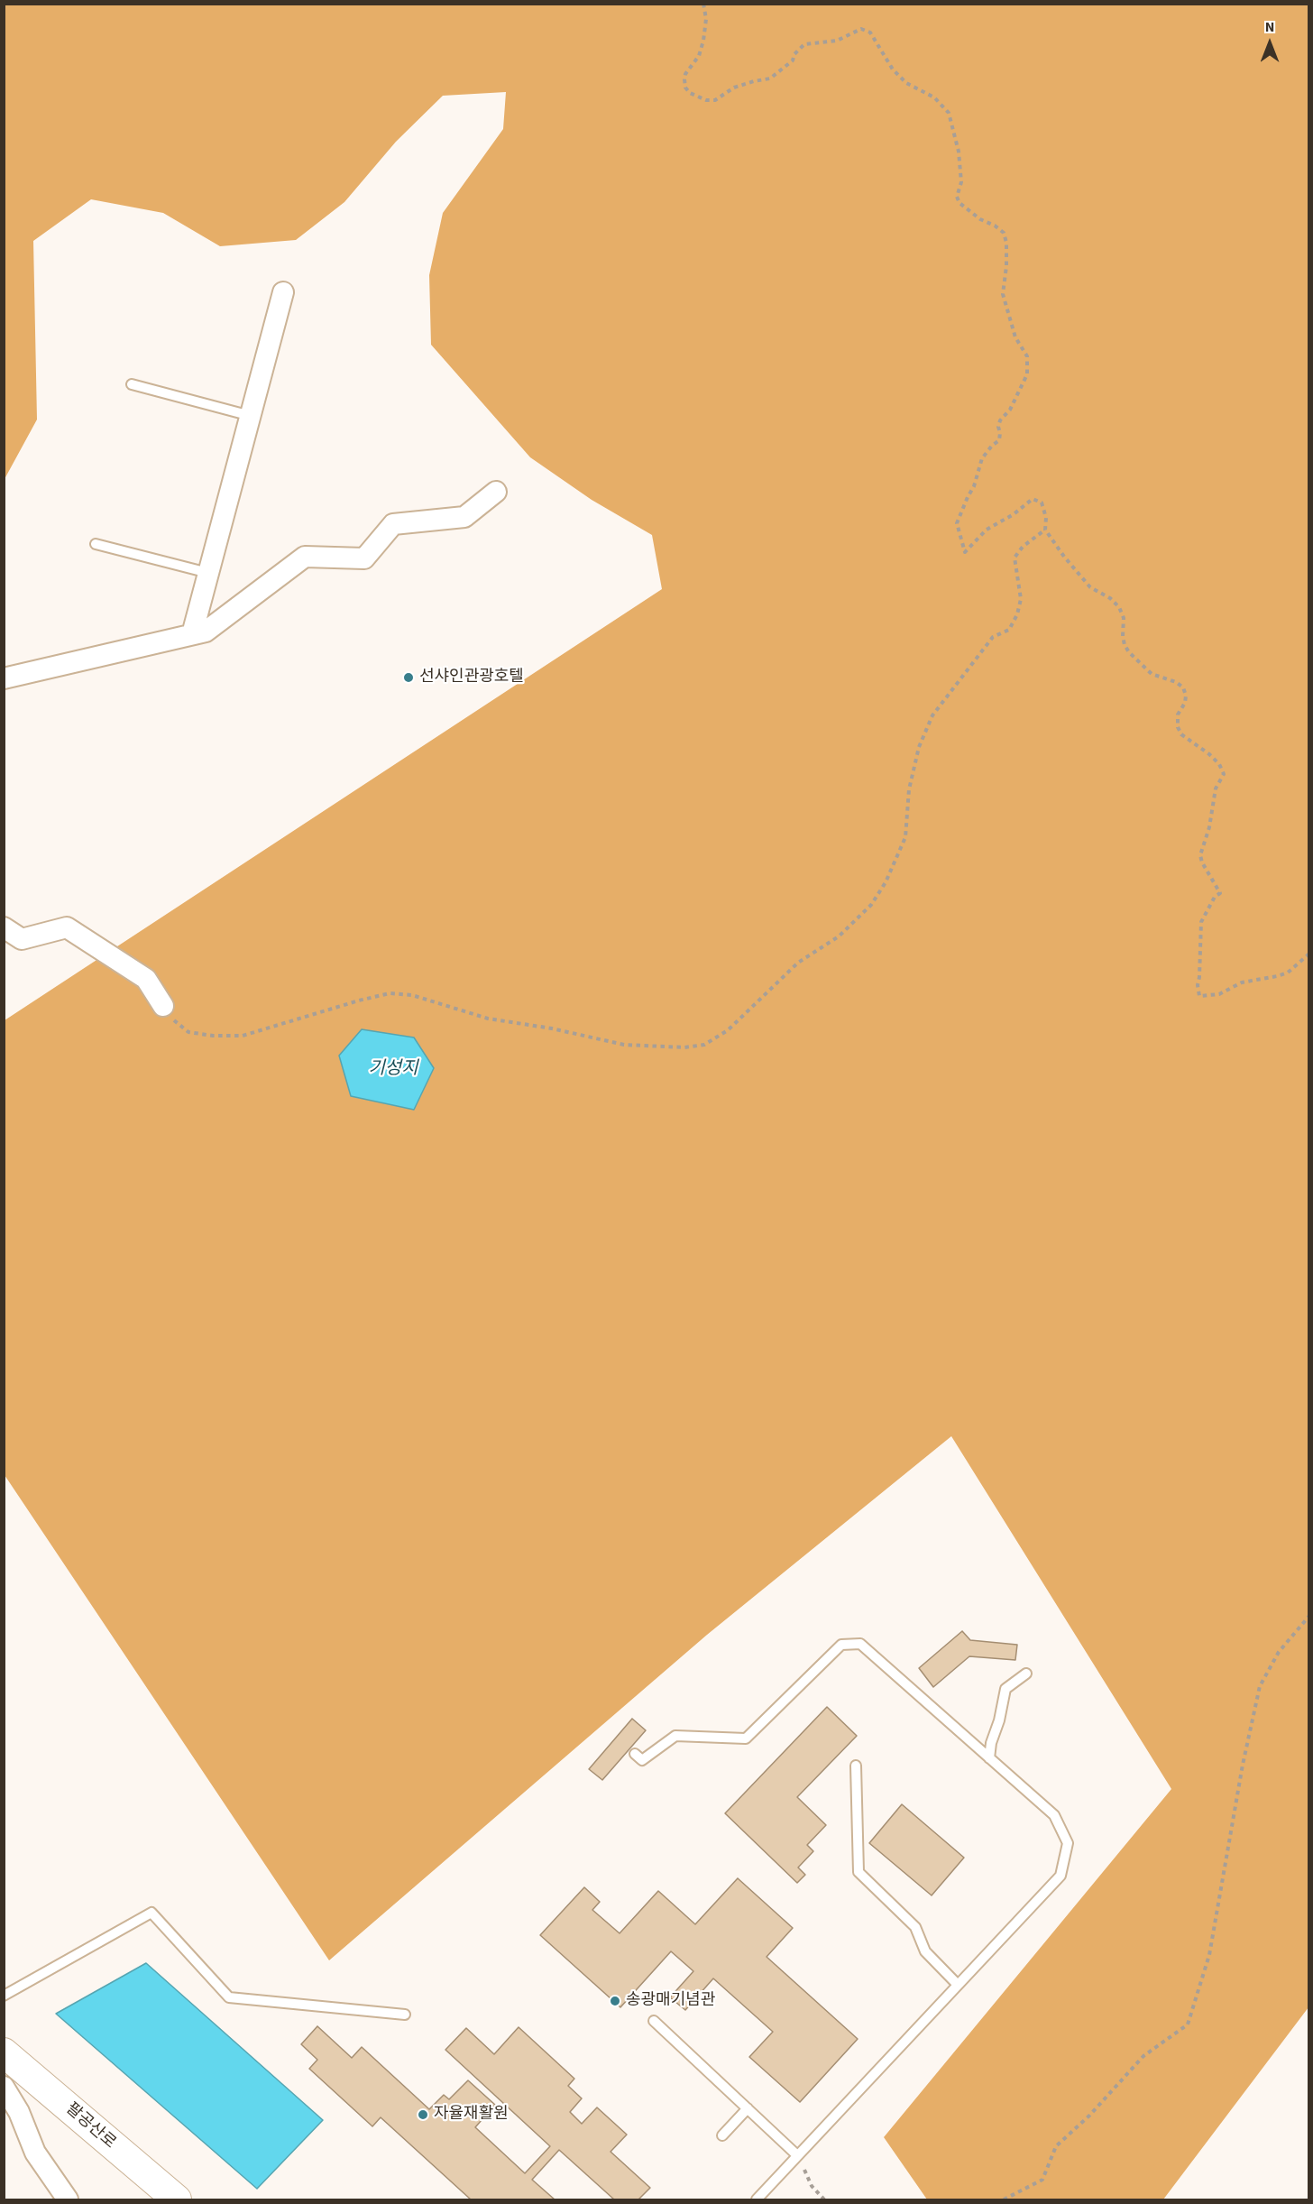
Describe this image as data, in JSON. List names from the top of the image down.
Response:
{
  "streets": {
    "main road": ["팔공산로"]
  },
  "water": ["기성지"],
  "places": ["선샤인관광호텔", "송광매기념관", "자율재활원"],
  "north": "top"
}
